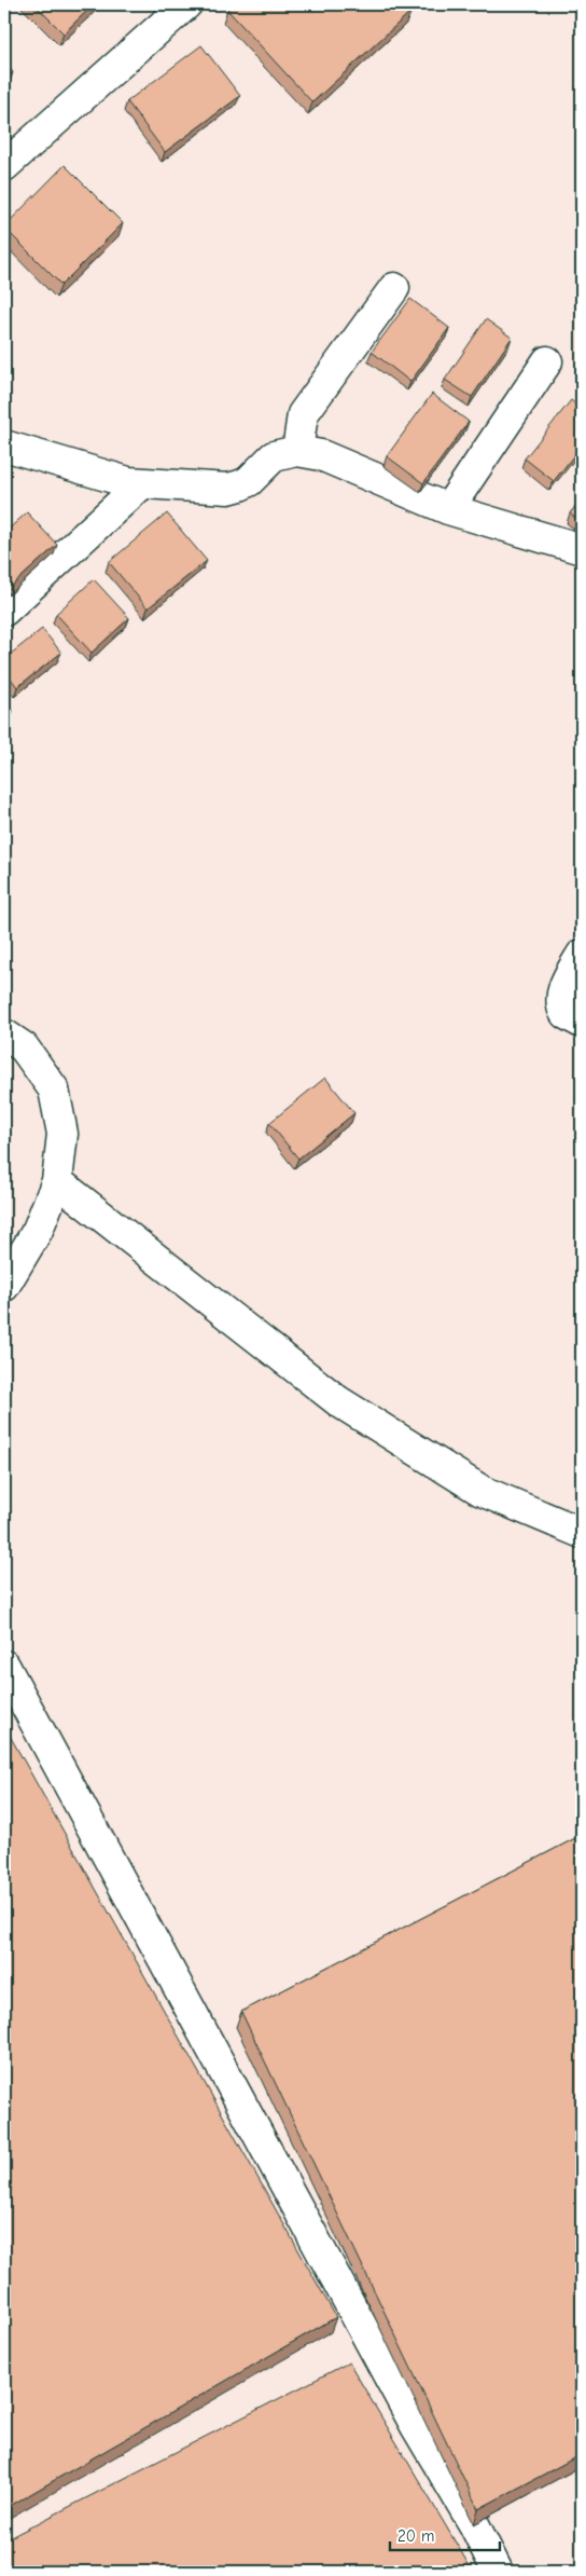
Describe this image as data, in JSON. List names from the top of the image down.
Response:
{
  "scale_bar": "20 m"
}
